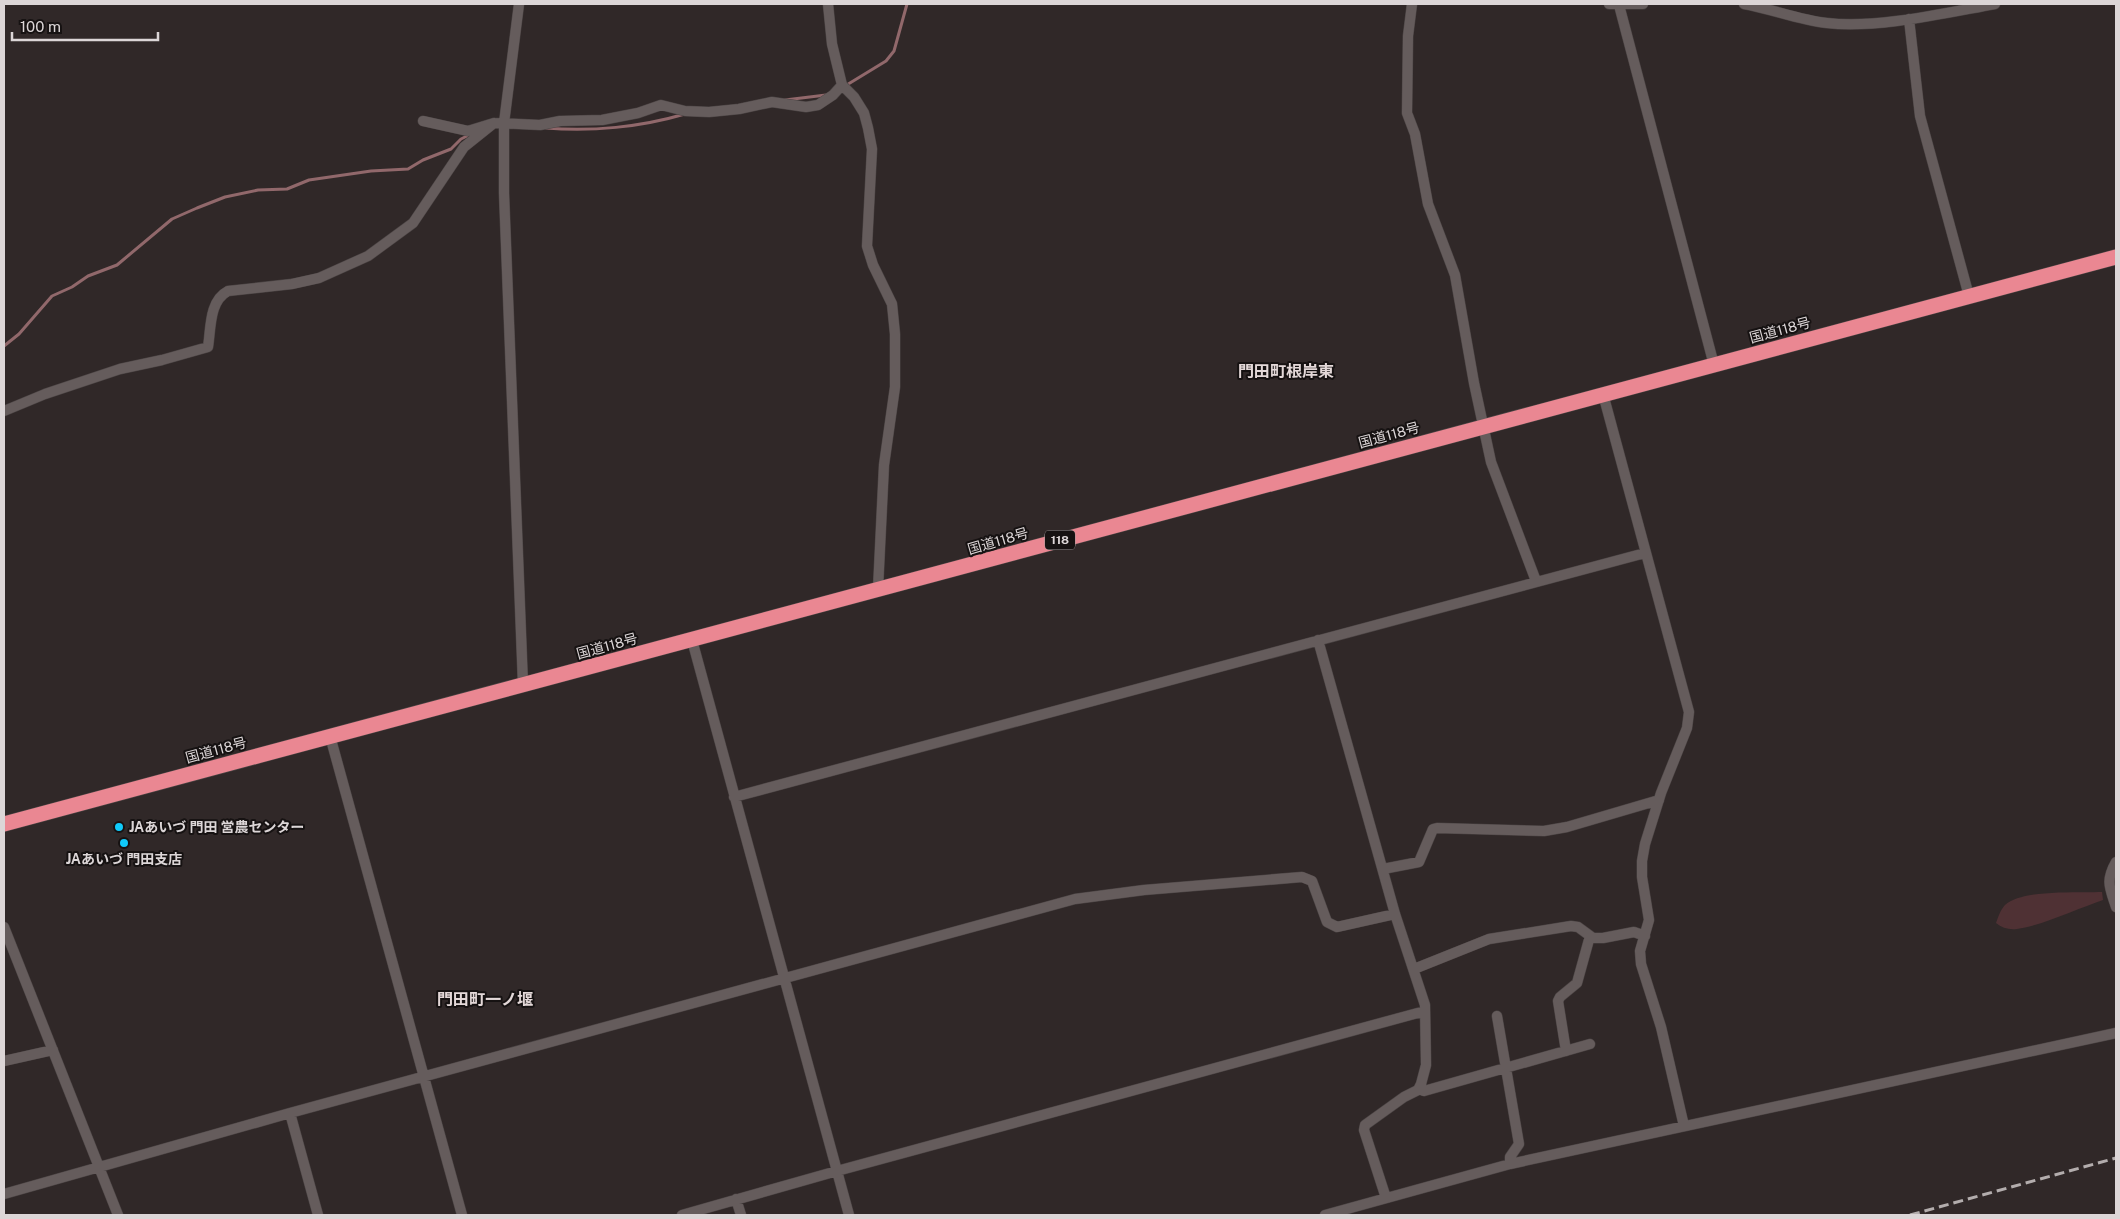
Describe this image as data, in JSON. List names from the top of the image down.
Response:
{
  "streets": {
    "highway": ["国道118号", "118"]
  },
  "districts": ["門田町根岸東", "門田町一ノ堰"],
  "places": ["JAあいづ 門田 営農センター", "JAあいづ 門田支店"],
  "scale_bar": "100 m"
}
